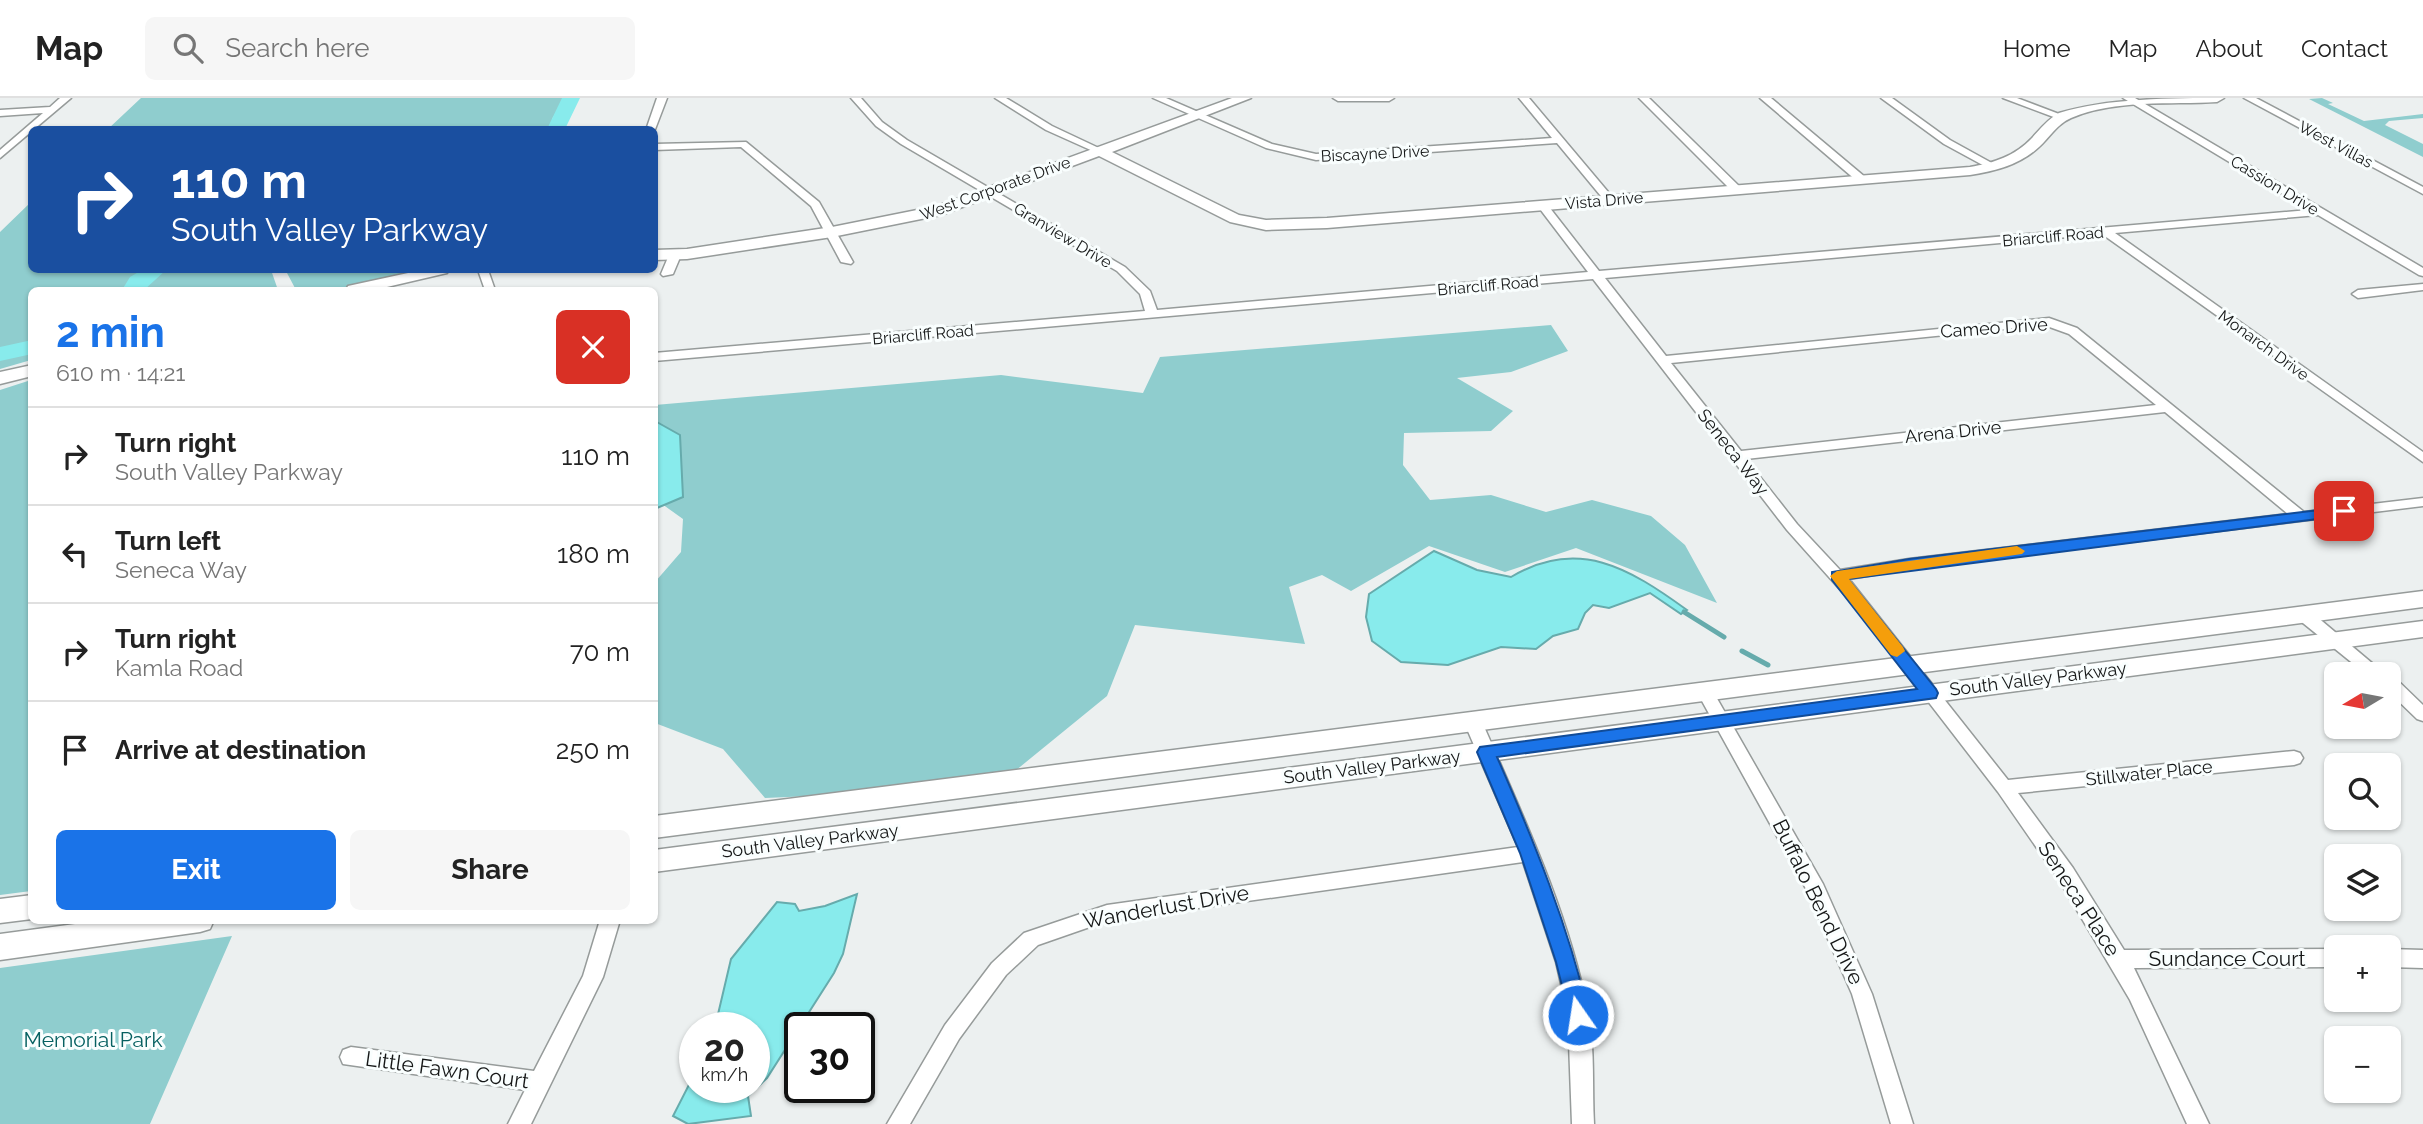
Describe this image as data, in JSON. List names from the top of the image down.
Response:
{
  "streets": {
    "main road": ["Vista Drive", "South Valley Parkway"],
    "street": [
      "West Villas",
      "Biscayne Drive",
      "Cassion Drive",
      "West Corporate Drive",
      "Granview Drive",
      "Briarcliff Road",
      "Cameo Drive",
      "Monarch Drive",
      "Arena Drive",
      "Seneca Way",
      "Stillwater Place",
      "Seneca Place",
      "Buffalo Bend Drive",
      "Wanderlust Drive",
      "Sundance Court",
      "Little Fawn Court"
    ]
  },
  "crossings": [
    ["Biscayne Drive", "West Corporate Drive"],
    ["Cassion Drive", "Vista Drive"],
    ["Cassion Drive", "Briarcliff Road"],
    ["West Corporate Drive", "Vista Drive"],
    ["West Corporate Drive", "Granview Drive"],
    ["Vista Drive", "Seneca Way"],
    ["Granview Drive", "Briarcliff Road"],
    ["Briarcliff Road", "Monarch Drive"],
    ["Briarcliff Road", "Seneca Way"],
    ["Cameo Drive", "Arena Drive"],
    ["Cameo Drive", "Seneca Way"],
    ["Arena Drive", "Seneca Way"],
    ["Seneca Way", "South Valley Parkway"],
    ["Seneca Way", "Seneca Place"],
    ["South Valley Parkway", "Seneca Place"],
    ["South Valley Parkway", "Buffalo Bend Drive"],
    ["Stillwater Place", "Seneca Place"],
    ["Seneca Place", "Sundance Court"]
  ],
  "parks": ["Memorial Park"],
  "north": "left",
  "page": {
    "header": "Map",
    "search": "Search here",
    "nav": [
      "Home",
      "Map",
      "About",
      "Contact"
    ],
    "turn": ["110 m", "South Valley Parkway"],
    "heading": ["2 min", "610 m · 14:21"],
    "list": [
      {
        "name": "Turn right",
        "note": "South Valley Parkway",
        "value": "110 m"
      },
      {
        "name": "Turn left",
        "note": "Seneca Way",
        "value": "180 m"
      },
      {
        "name": "Turn right",
        "note": "Kamla Road",
        "value": "70 m"
      },
      {
        "name": "Arrive at destination",
        "value": "250 m"
      }
    ],
    "map_buttons": ["+", "−"],
    "buttons": ["Exit", "Share"],
    "speed": "20 km/h",
    "limit": "30"
  }
}
